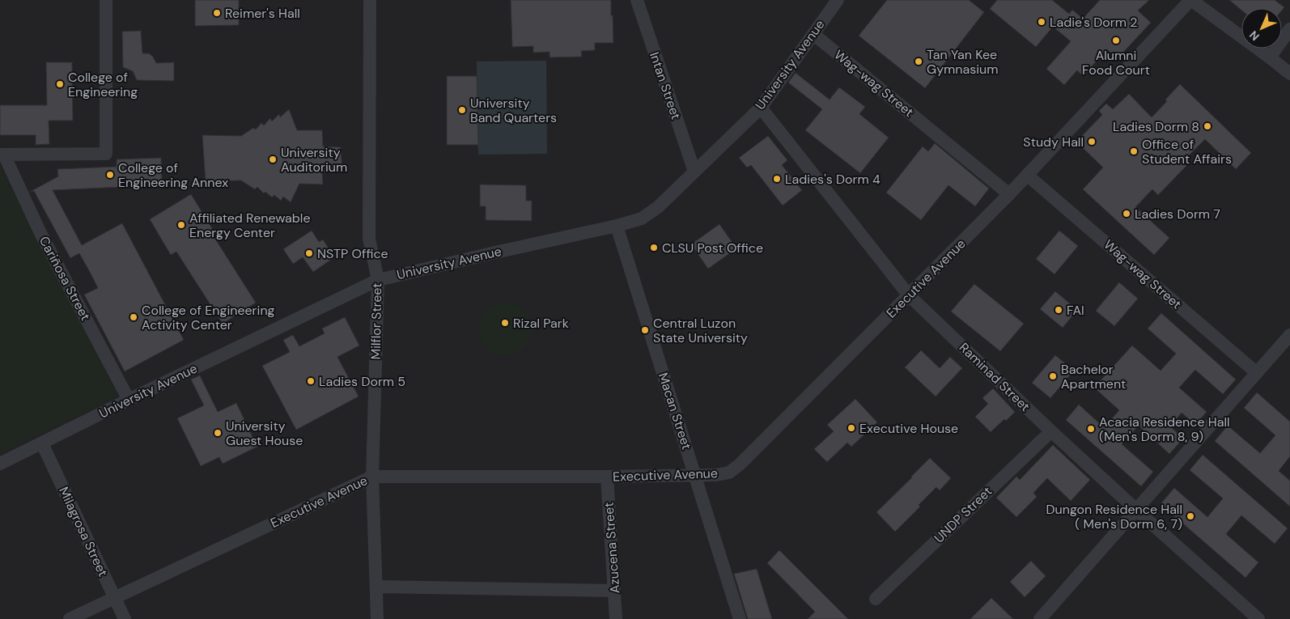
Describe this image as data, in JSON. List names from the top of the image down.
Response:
{
  "streets": {
    "street": [
      "University Avenue",
      "Wag-wag Street",
      "Intan Street",
      "Cariñosa Street",
      "Executive Avenue",
      "Milflor Street",
      "Raminad Street",
      "Macan Street",
      "UNDP Street",
      "Milagrosa Street",
      "Azucena Street"
    ]
  },
  "crossings": [
    ["University Avenue", "Wag-wag Street"],
    ["University Avenue", "Intan Street"],
    ["University Avenue", "Cariñosa Street"],
    ["University Avenue", "Milflor Street"],
    ["University Avenue", "Raminad Street"],
    ["University Avenue", "Macan Street"],
    ["University Avenue", "Milagrosa Street"],
    ["Wag-wag Street", "Executive Avenue"],
    ["Executive Avenue", "Milflor Street"],
    ["Executive Avenue", "Raminad Street"],
    ["Executive Avenue", "Macan Street"],
    ["Executive Avenue", "Milagrosa Street"],
    ["Executive Avenue", "Azucena Street"],
    ["Raminad Street", "UNDP Street"]
  ],
  "places": [
    "Reimer's Hall",
    "Ladie's Dorm 2",
    "Alumni Food Court",
    "Tan Yan Kee Gymnasium",
    "College of Engineering",
    "University Band Quarters",
    "Ladies Dorm 8",
    "Study Hall",
    "Office of Student Affairs",
    "University Auditorium",
    "College of Engineering Annex",
    "Ladies's Dorm 4",
    "Ladies Dorm 7",
    "Affiliated Renewable Energy Center",
    "CLSU Post Office",
    "NSTP Office",
    "FAI",
    "College of Engineering Activity Center",
    "Rizal Park",
    "Central Luzon State University",
    "Bachelor Apartment",
    "Ladies Dorm 5",
    "Executive House",
    "Acacia Residence Hall (Men's Dorm 8, 9)",
    "University Guest House",
    "Dungon Residence Hall ( Men's Dorm 6, 7)"
  ],
  "north": "bottom left"
}
